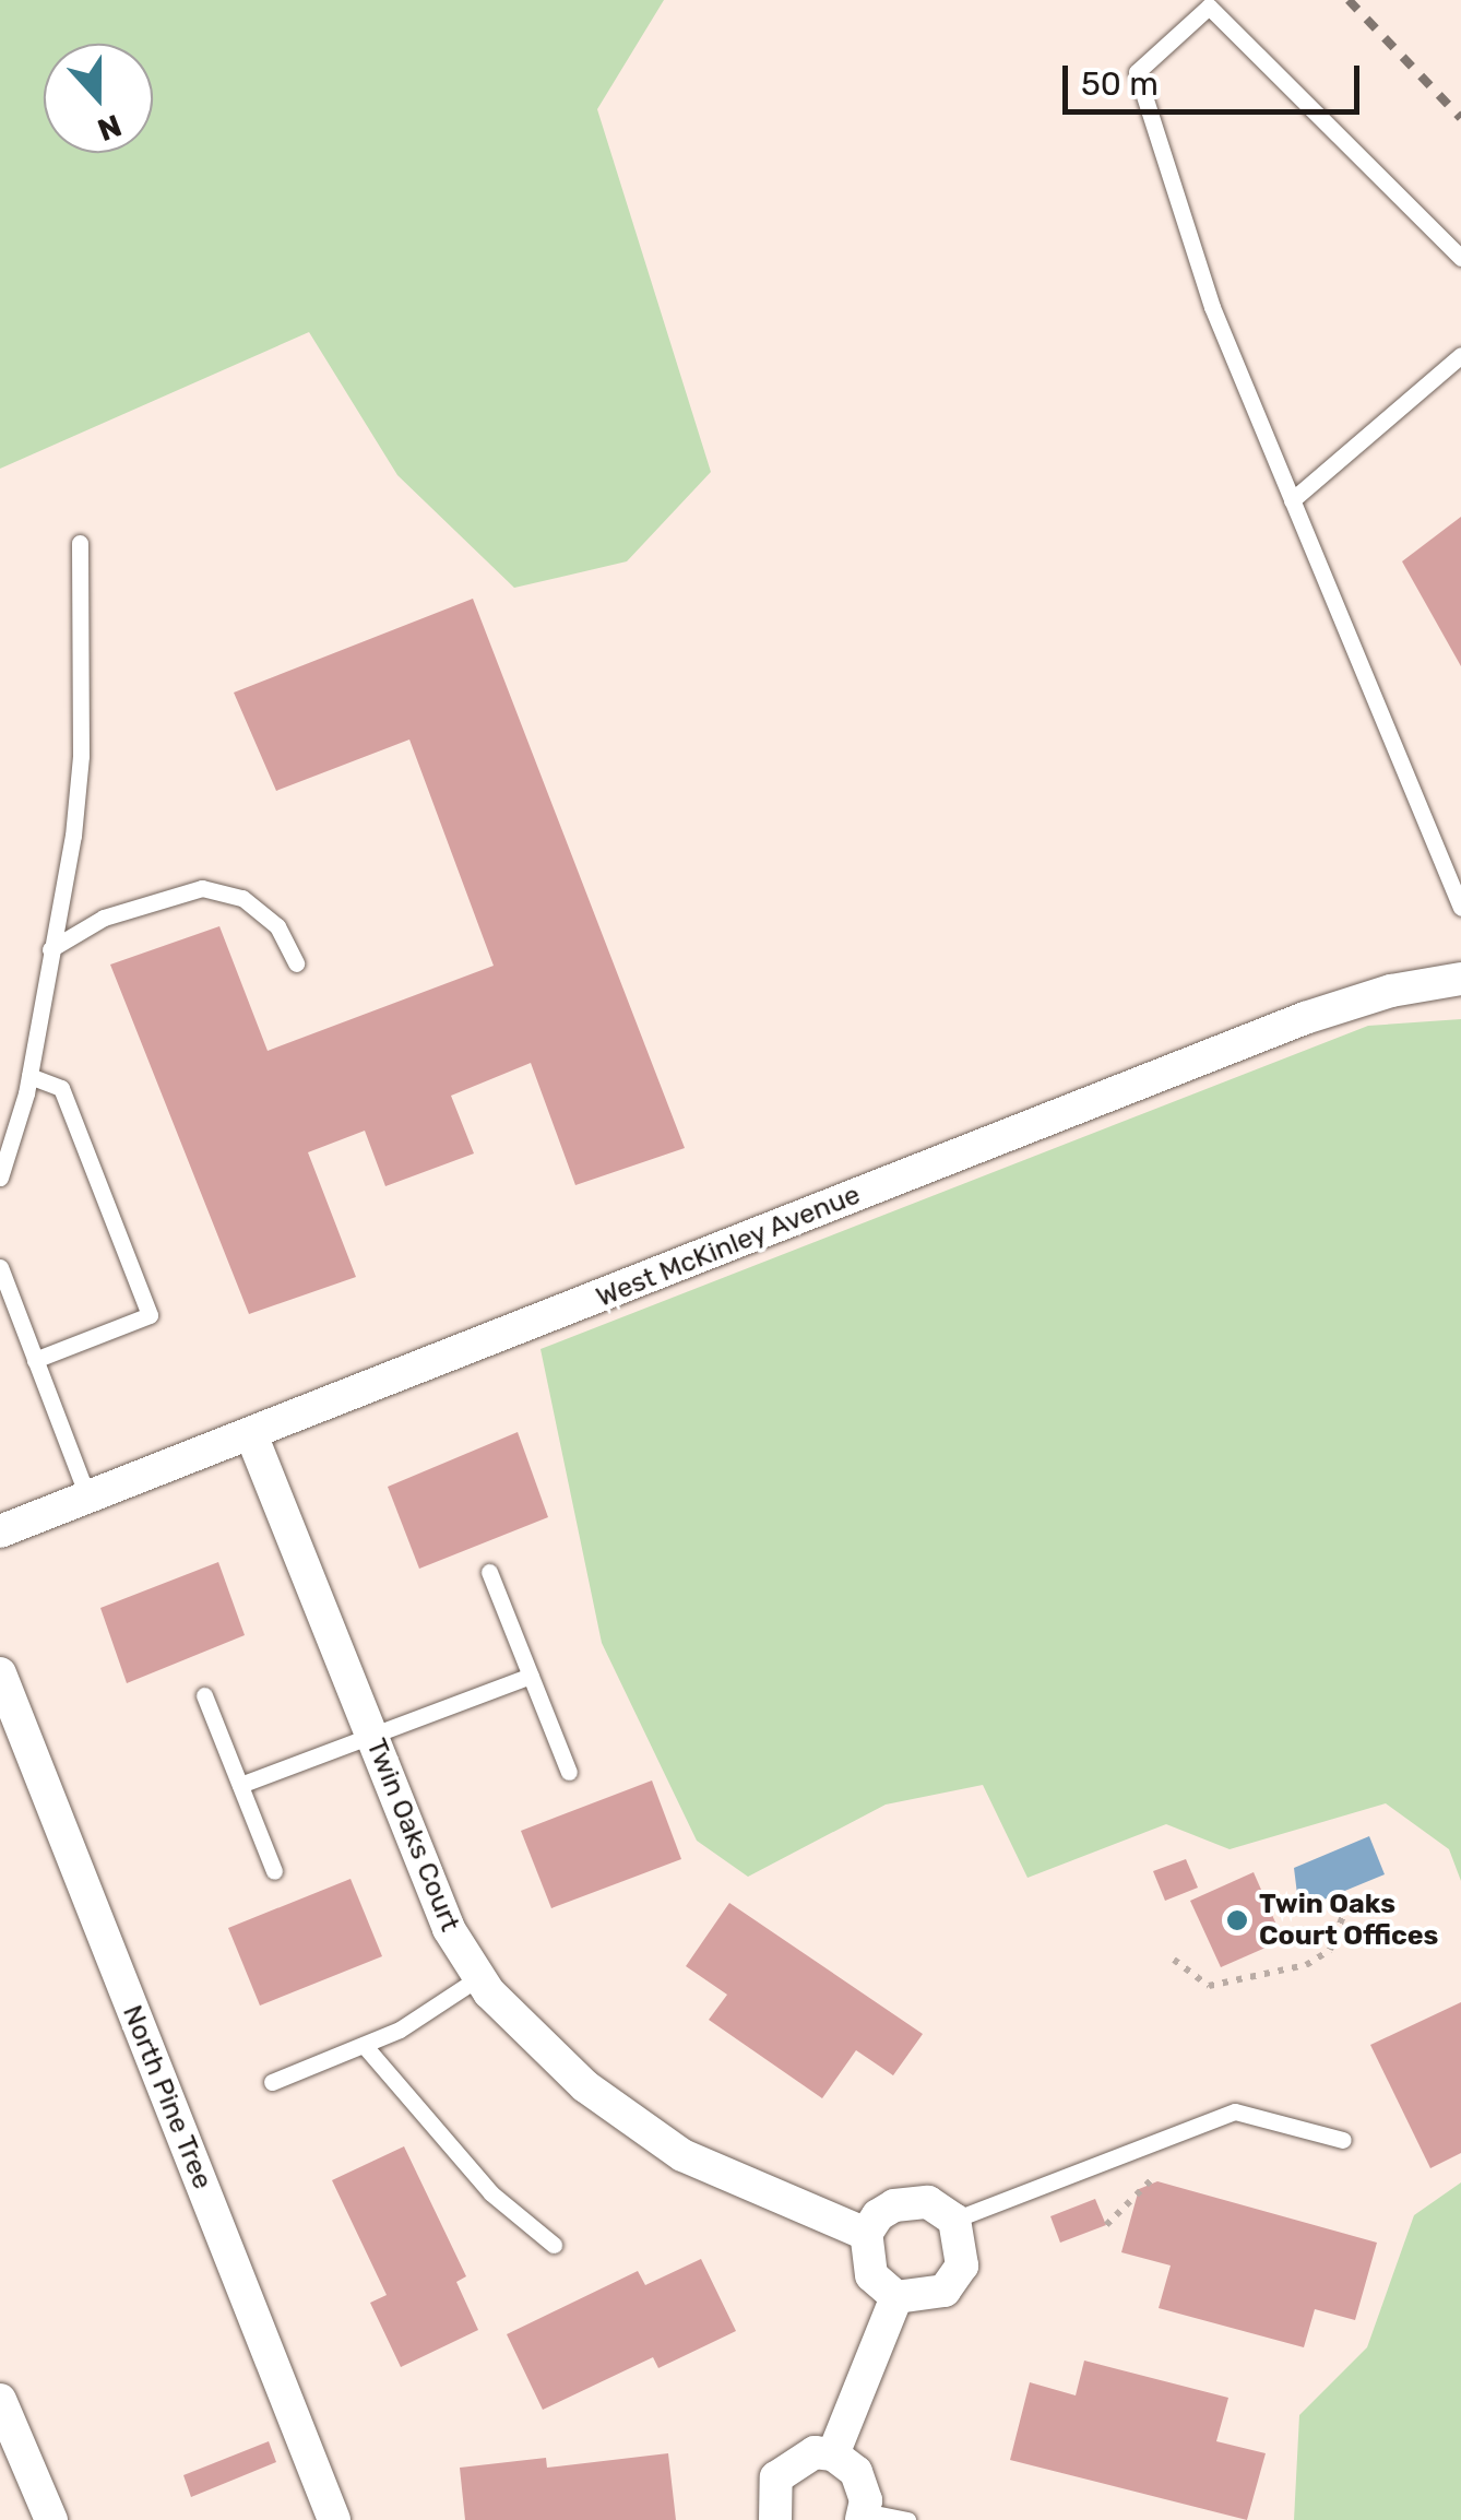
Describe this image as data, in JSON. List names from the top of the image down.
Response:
{
  "streets": {
    "street": ["West McKinley Avenue", "Twin Oaks Court", "North Pine Tree"]
  },
  "crossings": [
    ["West McKinley Avenue", "Twin Oaks Court"]
  ],
  "places": ["Twin Oaks Court Offices"],
  "scale_bar": "50 m",
  "north": "bottom"
}
